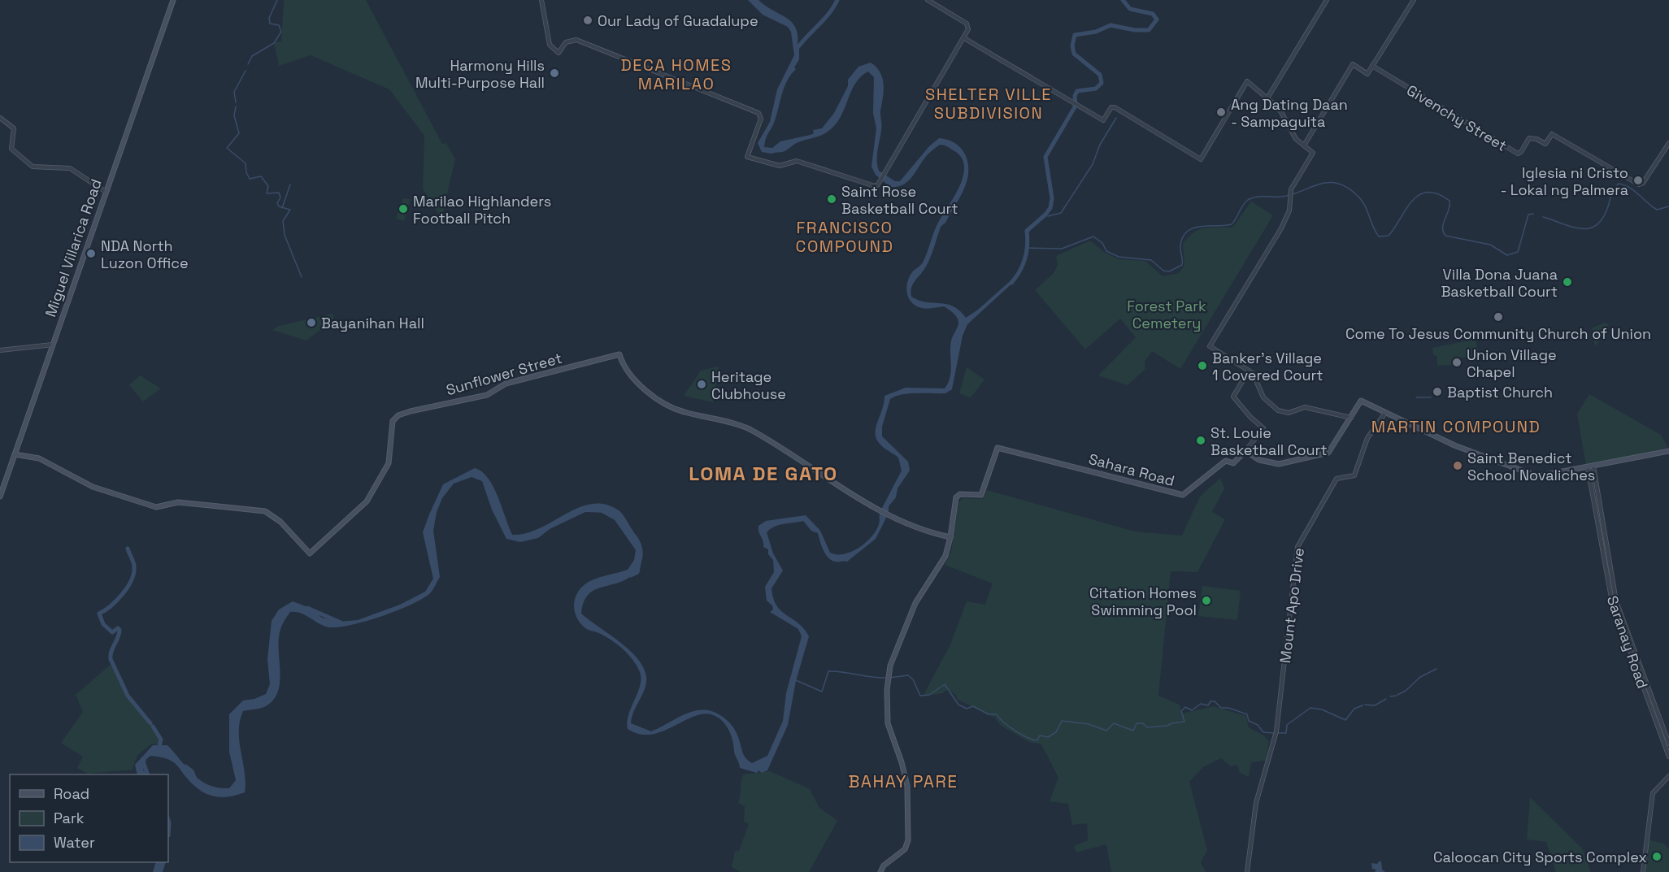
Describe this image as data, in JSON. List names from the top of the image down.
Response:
{
  "streets": {
    "main road": ["Miguel Villarica Road", "Sunflower Street", "Sahara Road"],
    "street": ["Givenchy Street", "Mount Apo Drive", "Saranay Road"]
  },
  "crossings": [
    ["Miguel Villarica Road", "Sunflower Street"],
    ["Sunflower Street", "Sahara Road"]
  ],
  "districts": [
    "DECA HOMES MARILAO",
    "SHELTER VILLE SUBDIVISION",
    "FRANCISCO COMPOUND",
    "MARTIN COMPOUND",
    "LOMA DE GATO",
    "BAHAY PARE"
  ],
  "parks": ["Forest Park Cemetery"],
  "places": [
    "Our Lady of Guadalupe",
    "Harmony Hills Multi-Purpose Hall",
    "Ang Dating Daan - Sampaguita",
    "Iglesia ni Cristo - Lokal ng Palmera",
    "Saint Rose Basketball Court",
    "Marilao Highlanders Football Pitch",
    "NDA North Luzon Office",
    "Villa Dona Juana Basketball Court",
    "Come To Jesus Community Church of Union",
    "Bayanihan Hall",
    "Union Village Chapel",
    "Banker's Village 1 Covered Court",
    "Heritage Clubhouse",
    "Baptist Church",
    "St. Louie Basketball Court",
    "Saint Benedict School Novaliches",
    "Citation Homes Swimming Pool",
    "Caloocan City Sports Complex"
  ],
  "legend": ["Road", "Park", "Water"]
}
